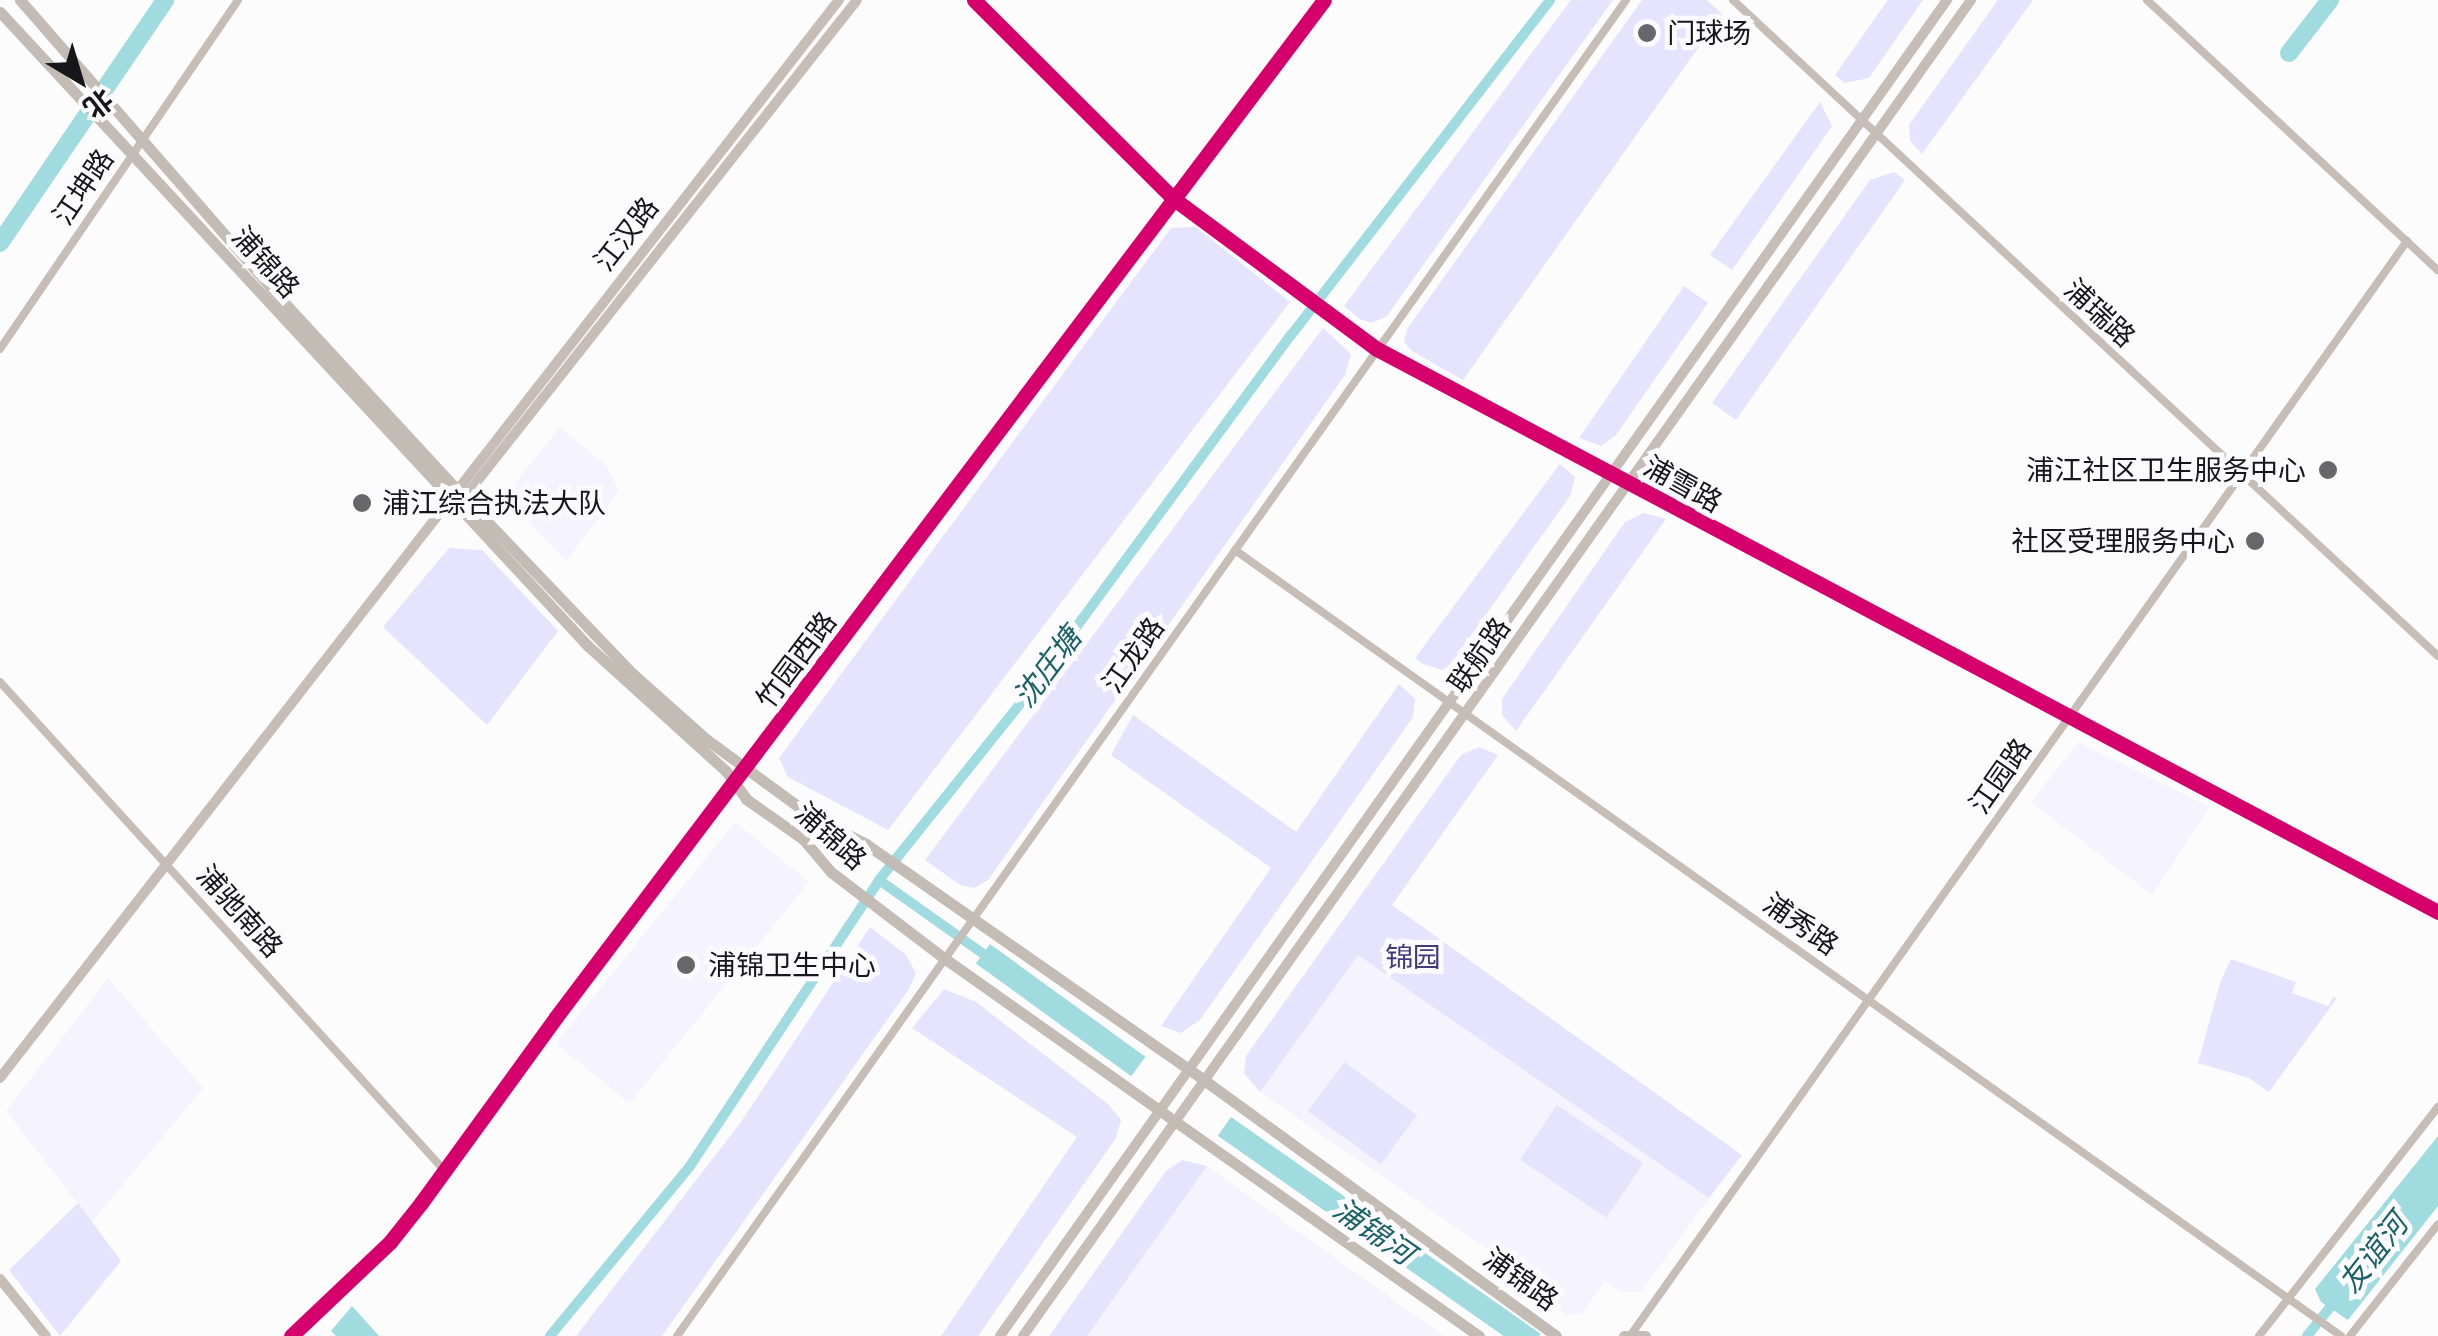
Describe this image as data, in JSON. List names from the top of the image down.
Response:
{
  "streets": {
    "main road": ["浦锦路"],
    "street": [
      "江坤路",
      "江汉路",
      "浦瑞路",
      "浦雪路",
      "江龙路",
      "联航路",
      "竹园西路",
      "江园路",
      "浦驰南路",
      "浦秀路"
    ]
  },
  "crossings": [
    ["江坤路", "浦锦路"],
    ["江汉路", "浦锦路"],
    ["浦锦路", "江龙路"],
    ["浦锦路", "联航路"],
    ["浦锦路", "竹园西路"],
    ["浦瑞路", "联航路"],
    ["浦瑞路", "江园路"],
    ["浦雪路", "江龙路"],
    ["浦雪路", "联航路"],
    ["浦雪路", "竹园西路"],
    ["浦雪路", "江园路"],
    ["江龙路", "浦秀路"],
    ["联航路", "浦秀路"],
    ["竹园西路", "浦驰南路"],
    ["江园路", "浦秀路"]
  ],
  "water": ["沈庄塘", "浦锦河", "友谊河"],
  "parks": ["锦园"],
  "places": [
    "门球场",
    "浦江社区卫生服务中心",
    "浦江综合执法大队",
    "社区受理服务中心",
    "浦锦卫生中心"
  ],
  "north": "bottom right"
}
